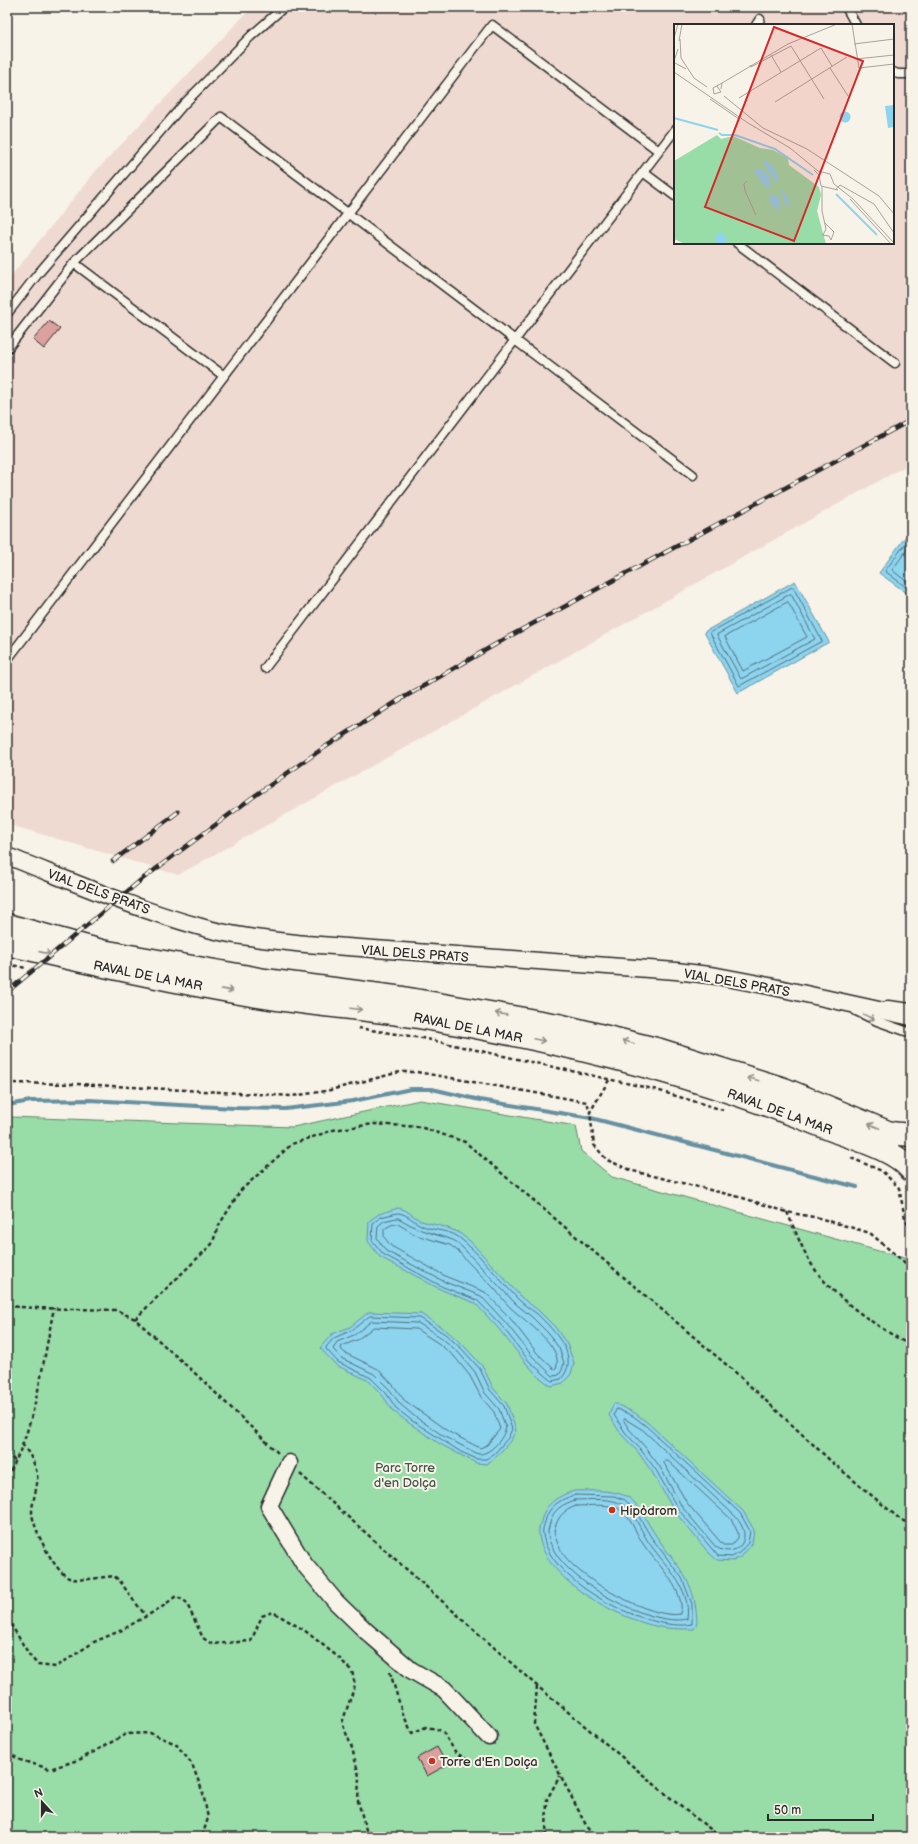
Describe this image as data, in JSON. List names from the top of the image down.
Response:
{
  "streets": {
    "street": ["VIAL DELS PRATS", "RAVAL DE LA MAR"]
  },
  "parks": ["Parc Torre d'en Dolça"],
  "places": ["Hipòdrom", "Torre d'En Dolça"],
  "scale_bar": "50 m",
  "north": "top"
}
